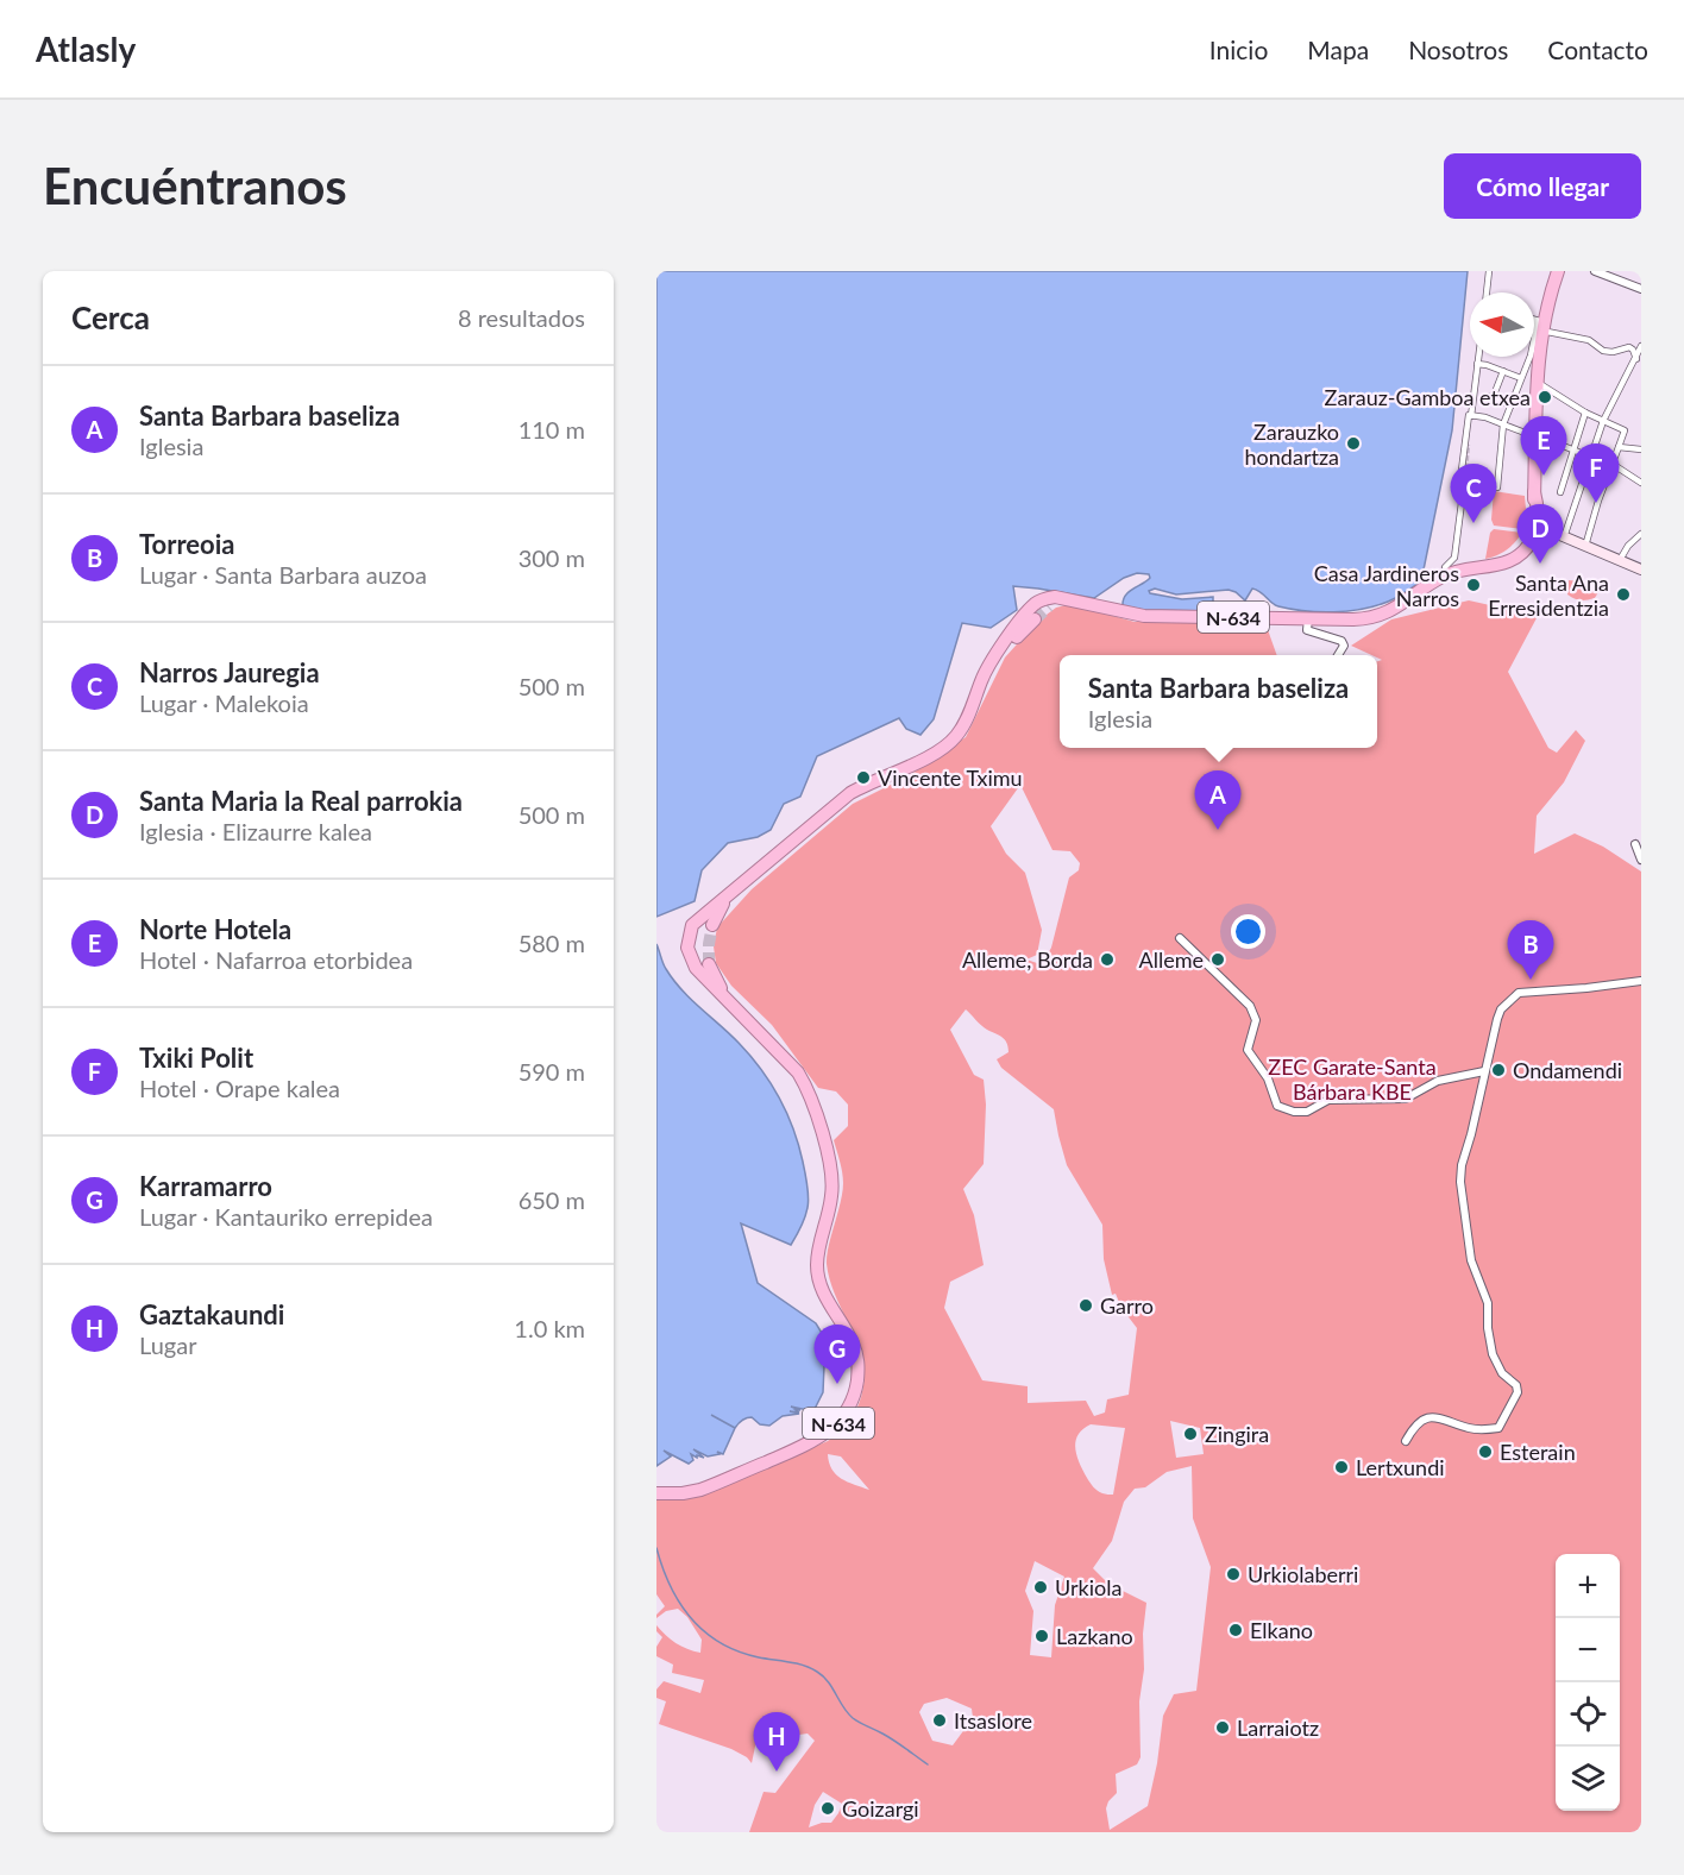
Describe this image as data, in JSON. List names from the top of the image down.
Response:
{
  "streets": {
    "highway": ["N-634"]
  },
  "parks": ["ZEC Garate-Santa Bárbara KBE"],
  "places": [
    "Zarauz-Gamboa etxea",
    "Zarauzko hondartza",
    "Casa Jardineros Narros",
    "Santa Ana Erresidentzia",
    "Vincente Tximu",
    "Alleme, Borda",
    "Alleme",
    "Ondamendi",
    "Garro",
    "Zingira",
    "Esterain",
    "Lertxundi",
    "Urkiolaberri",
    "Urkiola",
    "Elkano",
    "Lazkano",
    "Itsaslore",
    "Larraiotz",
    "Goizargi"
  ],
  "north": "left",
  "page": {
    "header": "Atlasly",
    "nav": [
      "Inicio",
      "Mapa",
      "Nosotros",
      "Contacto"
    ],
    "buttons": "Cómo llegar",
    "title": "Encuéntranos",
    "heading": ["Cerca", "8 resultados"],
    "list": [
      {
        "mark": "A",
        "name": "Santa Barbara baseliza",
        "note": "Iglesia",
        "value": "110 m"
      },
      {
        "mark": "B",
        "name": "Torreoia",
        "note": "Lugar · Santa Barbara auzoa",
        "value": "300 m"
      },
      {
        "mark": "C",
        "name": "Narros Jauregia",
        "note": "Lugar · Malekoia",
        "value": "500 m"
      },
      {
        "mark": "D",
        "name": "Santa Maria la Real parrokia",
        "note": "Iglesia · Elizaurre kalea",
        "value": "500 m"
      },
      {
        "mark": "E",
        "name": "Norte Hotela",
        "note": "Hotel · Nafarroa etorbidea",
        "value": "580 m"
      },
      {
        "mark": "F",
        "name": "Txiki Polit",
        "note": "Hotel · Orape kalea",
        "value": "590 m"
      },
      {
        "mark": "G",
        "name": "Karramarro",
        "note": "Lugar · Kantauriko errepidea",
        "value": "650 m"
      },
      {
        "mark": "H",
        "name": "Gaztakaundi",
        "note": "Lugar",
        "value": "1.0 km"
      }
    ],
    "pins": [
      "E",
      "F",
      "C",
      "D",
      "A",
      "B",
      "G",
      "H"
    ],
    "popup": ["Santa Barbara baseliza", "Iglesia"],
    "map_buttons": ["+", "−"]
  }
}
